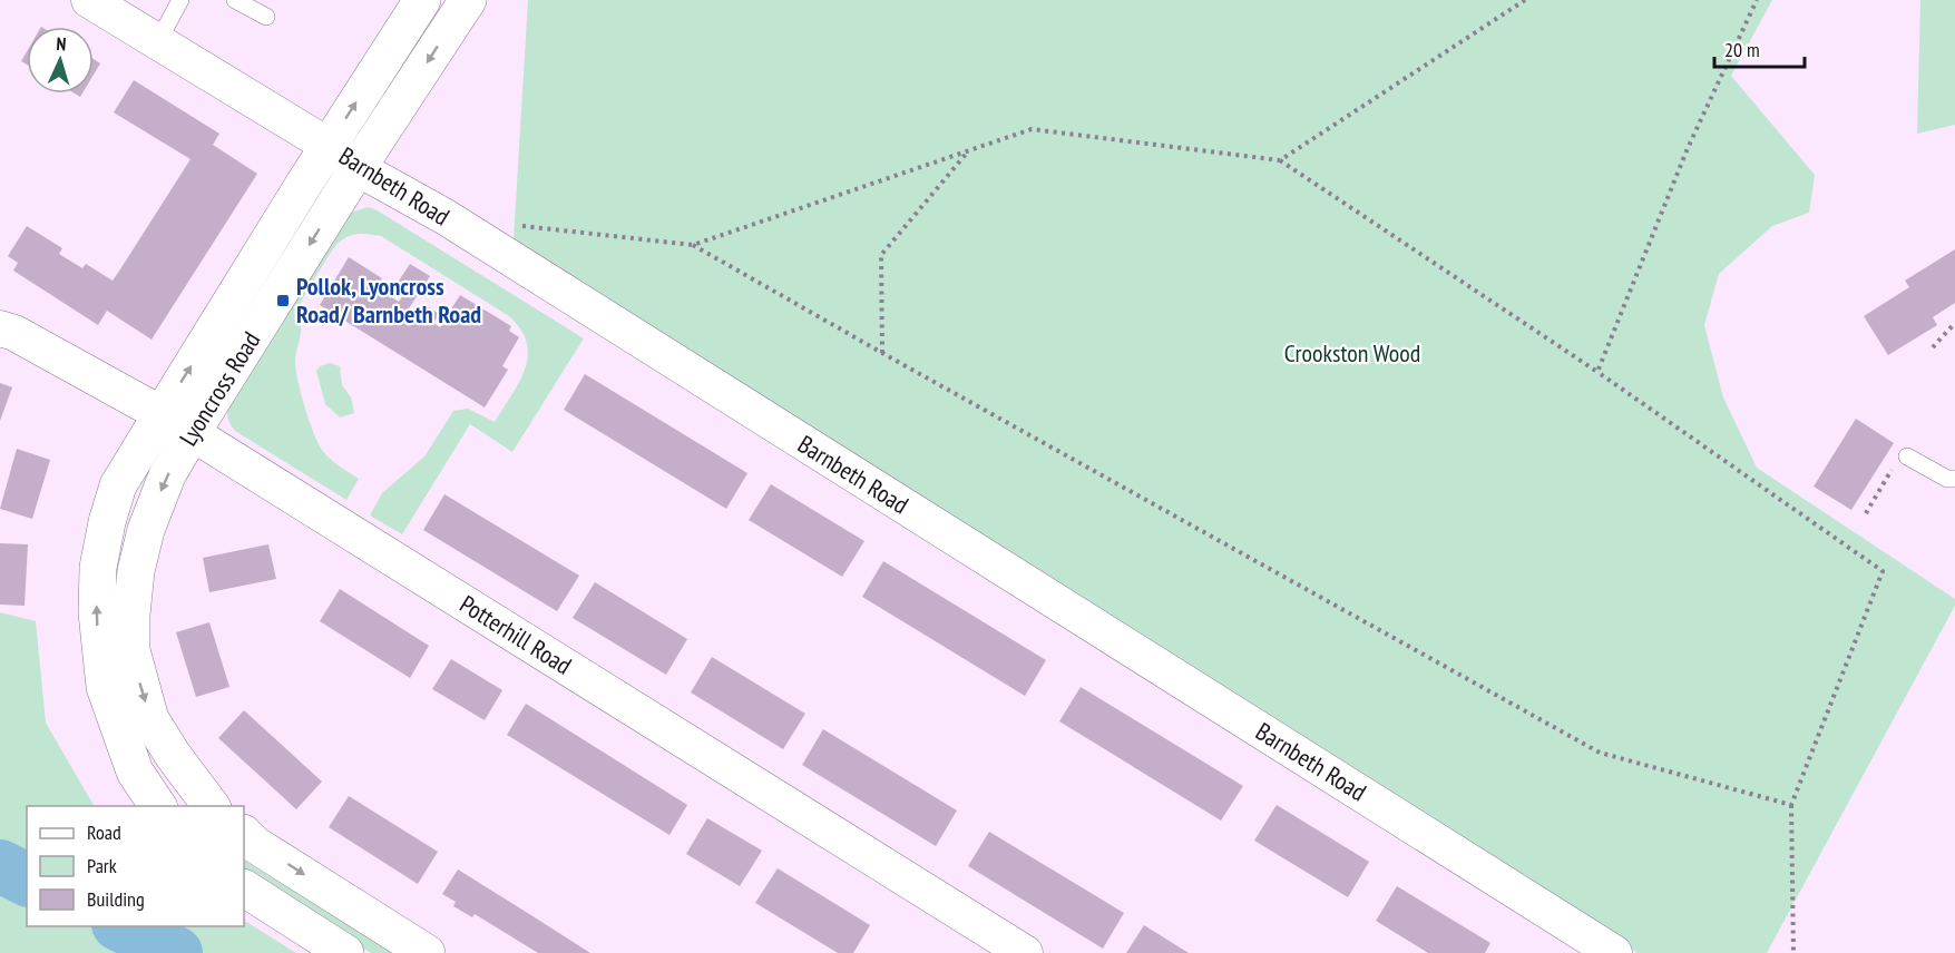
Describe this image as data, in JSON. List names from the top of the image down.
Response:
{
  "streets": {
    "street": ["Barnbeth Road", "Lyoncross Road", "Potterhill Road"]
  },
  "crossings": [
    ["Barnbeth Road", "Lyoncross Road"],
    ["Lyoncross Road", "Potterhill Road"]
  ],
  "parks": ["Crookston Wood"],
  "places": {
    "transit": ["Pollok, Lyoncross Road/ Barnbeth Road"]
  },
  "legend": ["Road", "Park", "Building"],
  "scale_bar": "20 m",
  "north": "top"
}
